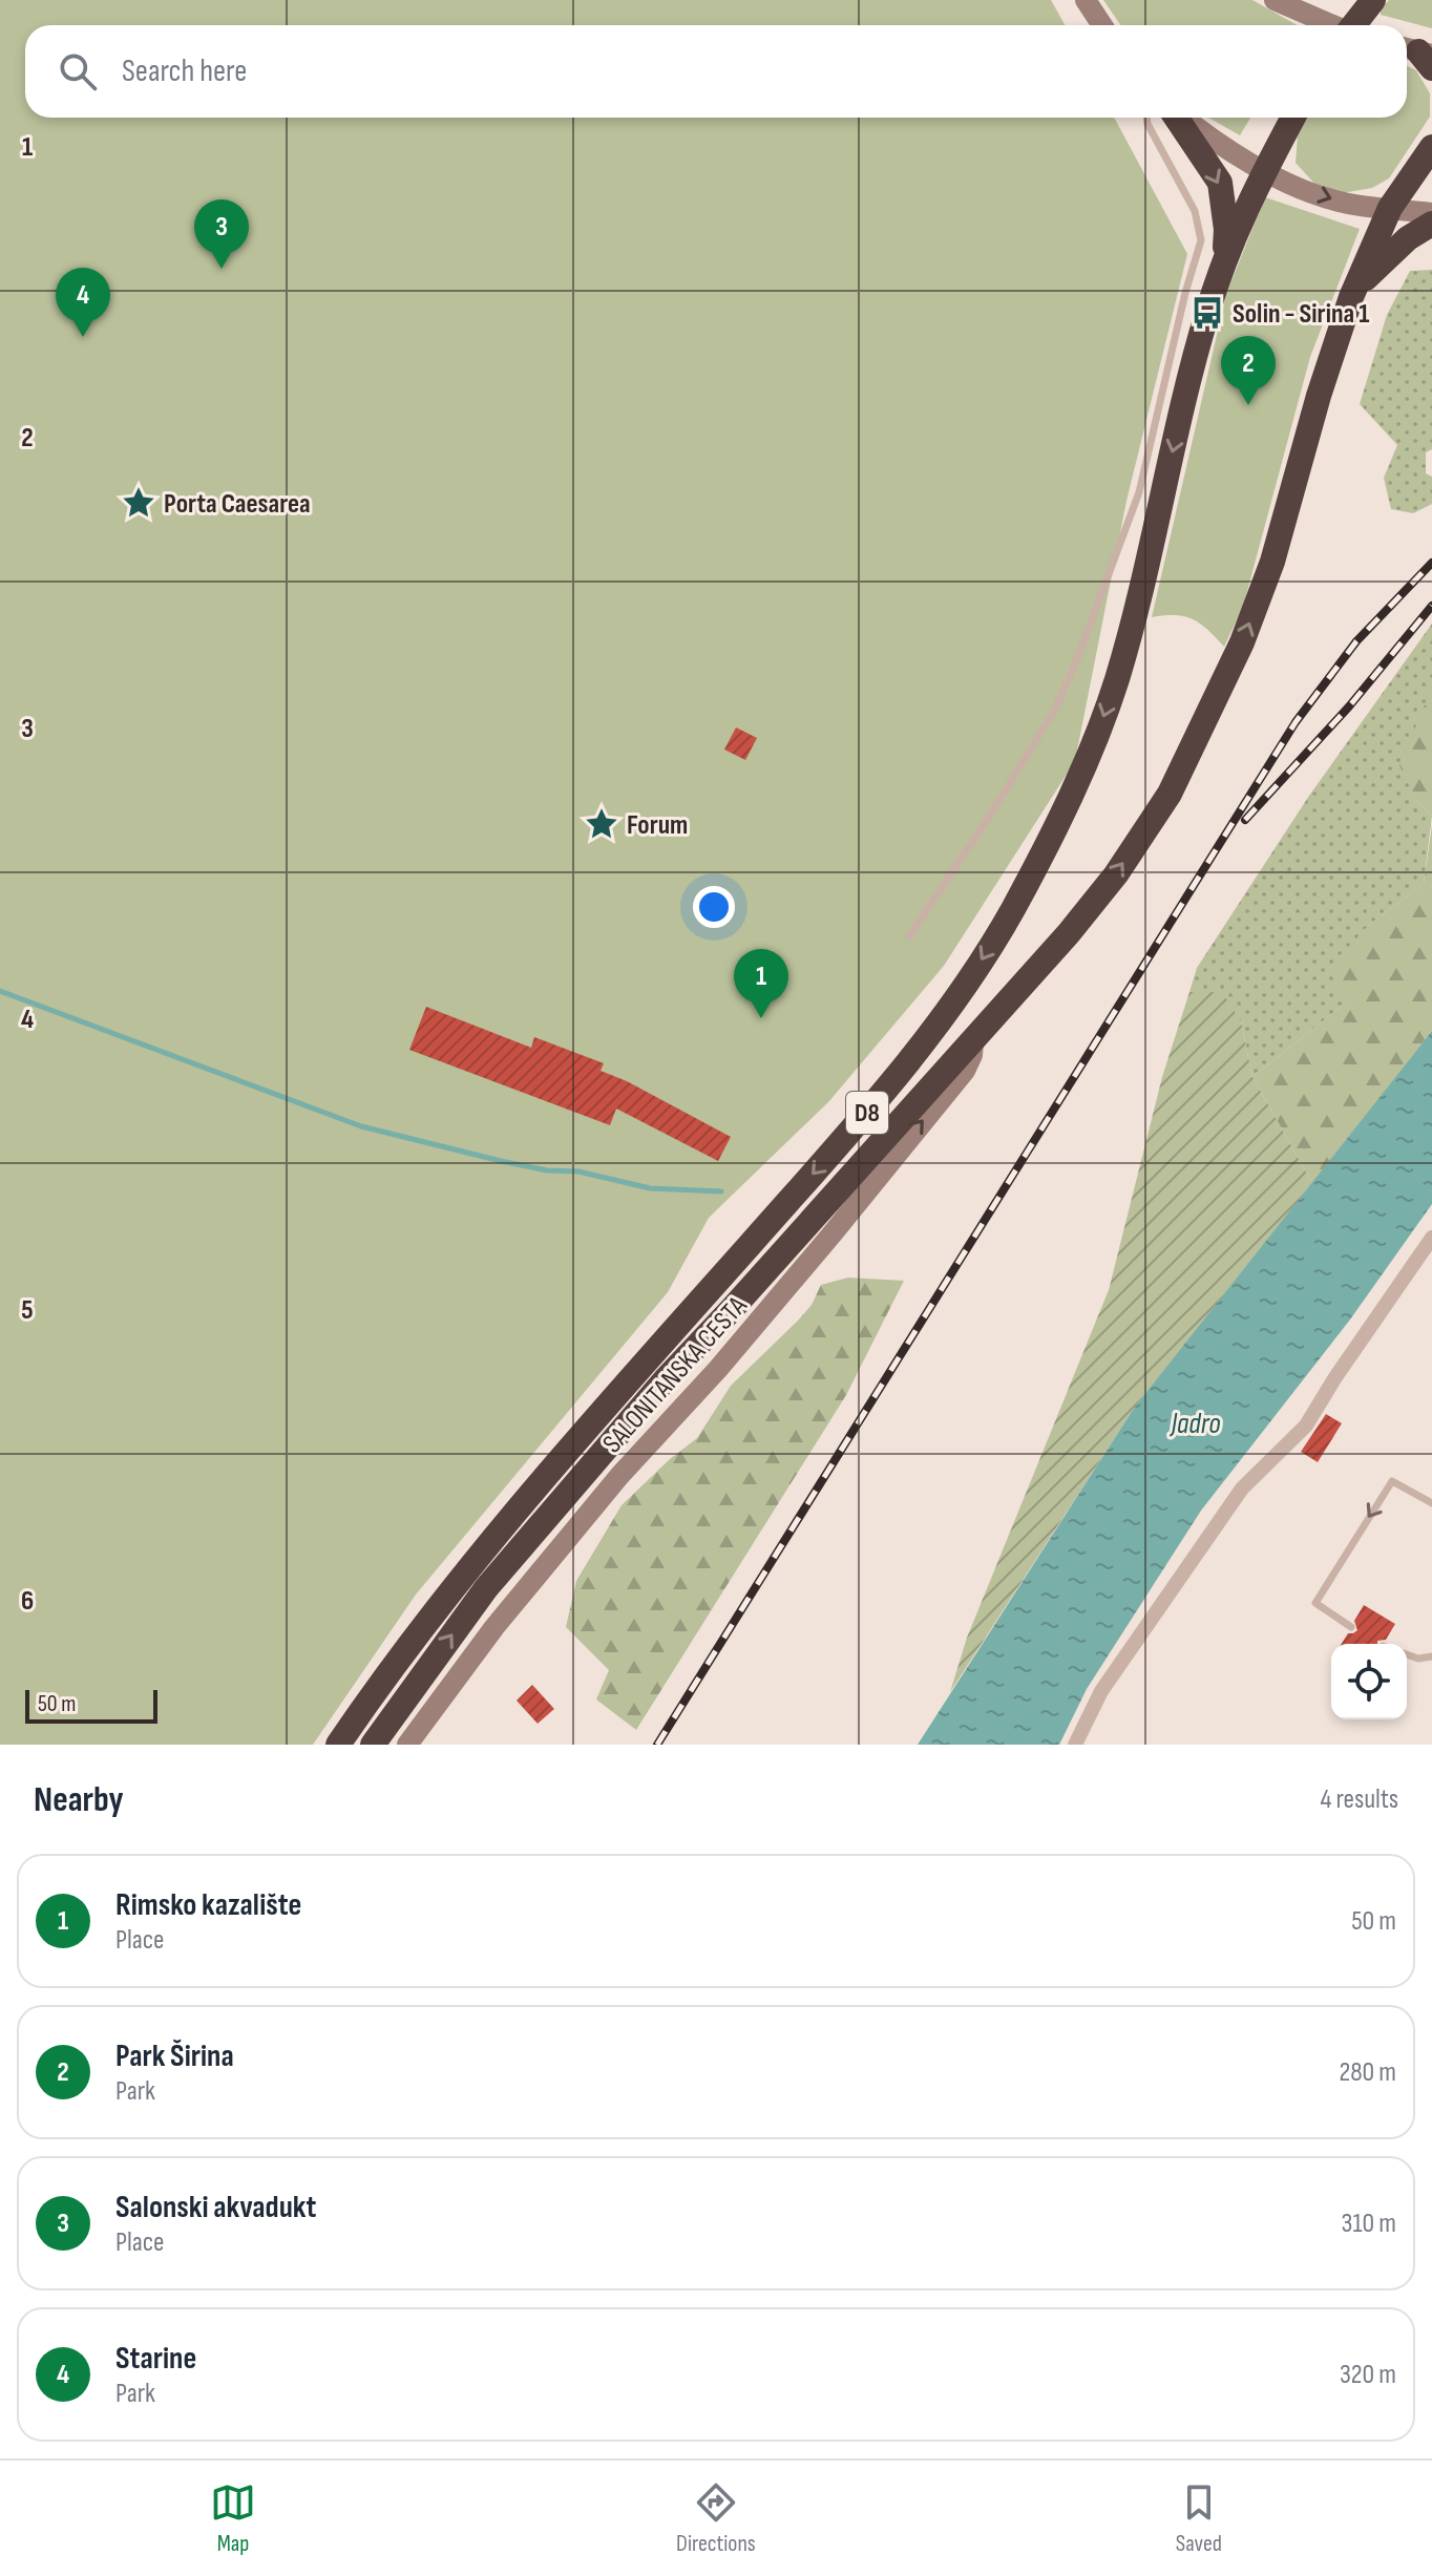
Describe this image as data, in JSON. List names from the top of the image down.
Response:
{
  "streets": {
    "highway": ["D8"],
    "main road": ["SALONITANSKA CESTA"]
  },
  "crossings": [
    ["D8", "SALONITANSKA CESTA"]
  ],
  "one_way": ["SALONITANSKA CESTA"],
  "water": ["Jadro"],
  "places": {
    "bus stop": ["Solin - Sirina 1"],
    "place": ["Porta Caesarea", "Forum"]
  },
  "scale_bar": "50 m",
  "page": {
    "search": "Search here",
    "pins": [
      "3",
      "4",
      "2",
      "1"
    ],
    "scale": "50 m",
    "heading": ["Nearby", "4 results"],
    "list": [
      {
        "mark": "1",
        "name": "Rimsko kazalište",
        "note": "Place",
        "value": "50 m"
      },
      {
        "mark": "2",
        "name": "Park Širina",
        "note": "Park",
        "value": "280 m"
      },
      {
        "mark": "3",
        "name": "Salonski akvadukt",
        "note": "Place",
        "value": "310 m"
      },
      {
        "mark": "4",
        "name": "Starine",
        "note": "Park",
        "value": "320 m"
      }
    ],
    "nav": ["Map", "Directions", "Saved"]
  },
  "grid": {
    "rows": [
      "1",
      "2",
      "3",
      "4",
      "5",
      "6"
    ]
  }
}
